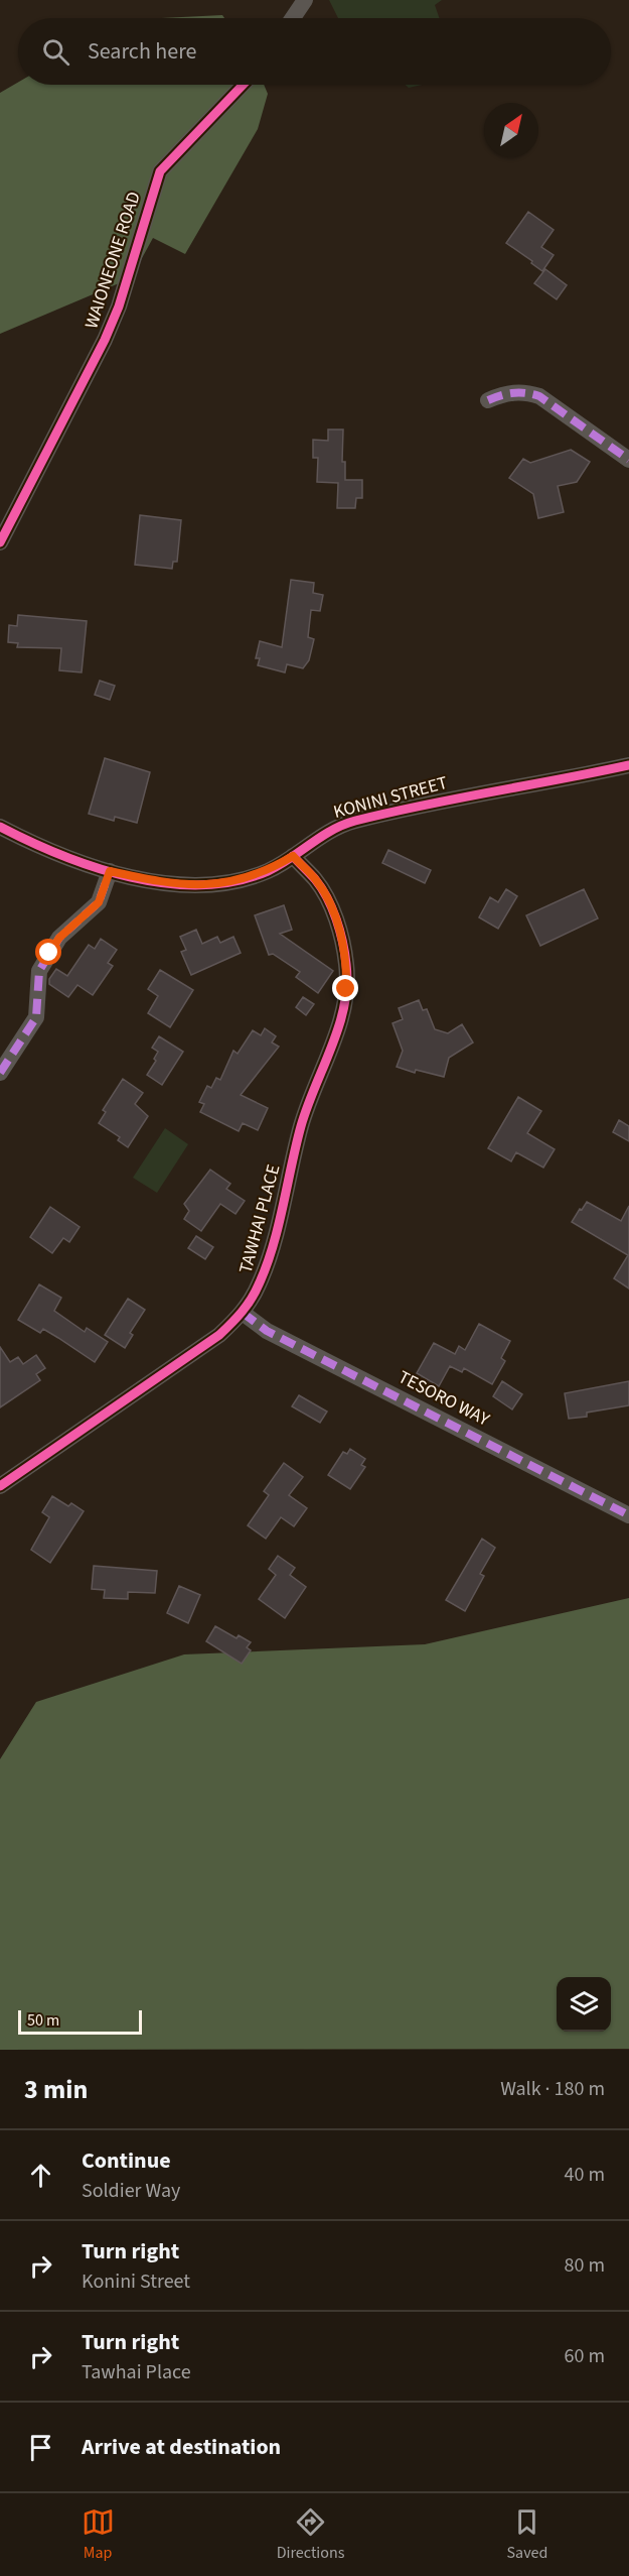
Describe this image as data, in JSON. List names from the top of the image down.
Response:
{
  "streets": {
    "street": [
      "WAIONEONE ROAD",
      "KONINI STREET",
      "TAWHAI PLACE",
      "TESORO WAY"
    ]
  },
  "crossings": [
    ["KONINI STREET", "TAWHAI PLACE"],
    ["TAWHAI PLACE", "TESORO WAY"]
  ],
  "scale_bar": "50 m",
  "north": "top right",
  "page": {
    "search": "Search here",
    "scale": "50 m",
    "heading": ["3 min", "Walk · 180 m"],
    "list": [
      ["Continue", "Soldier Way", "40 m"],
      ["Turn right", "Konini Street", "80 m"],
      ["Turn right", "Tawhai Place", "60 m"],
      "Arrive at destination"
    ],
    "nav": ["Map", "Directions", "Saved"]
  }
}
